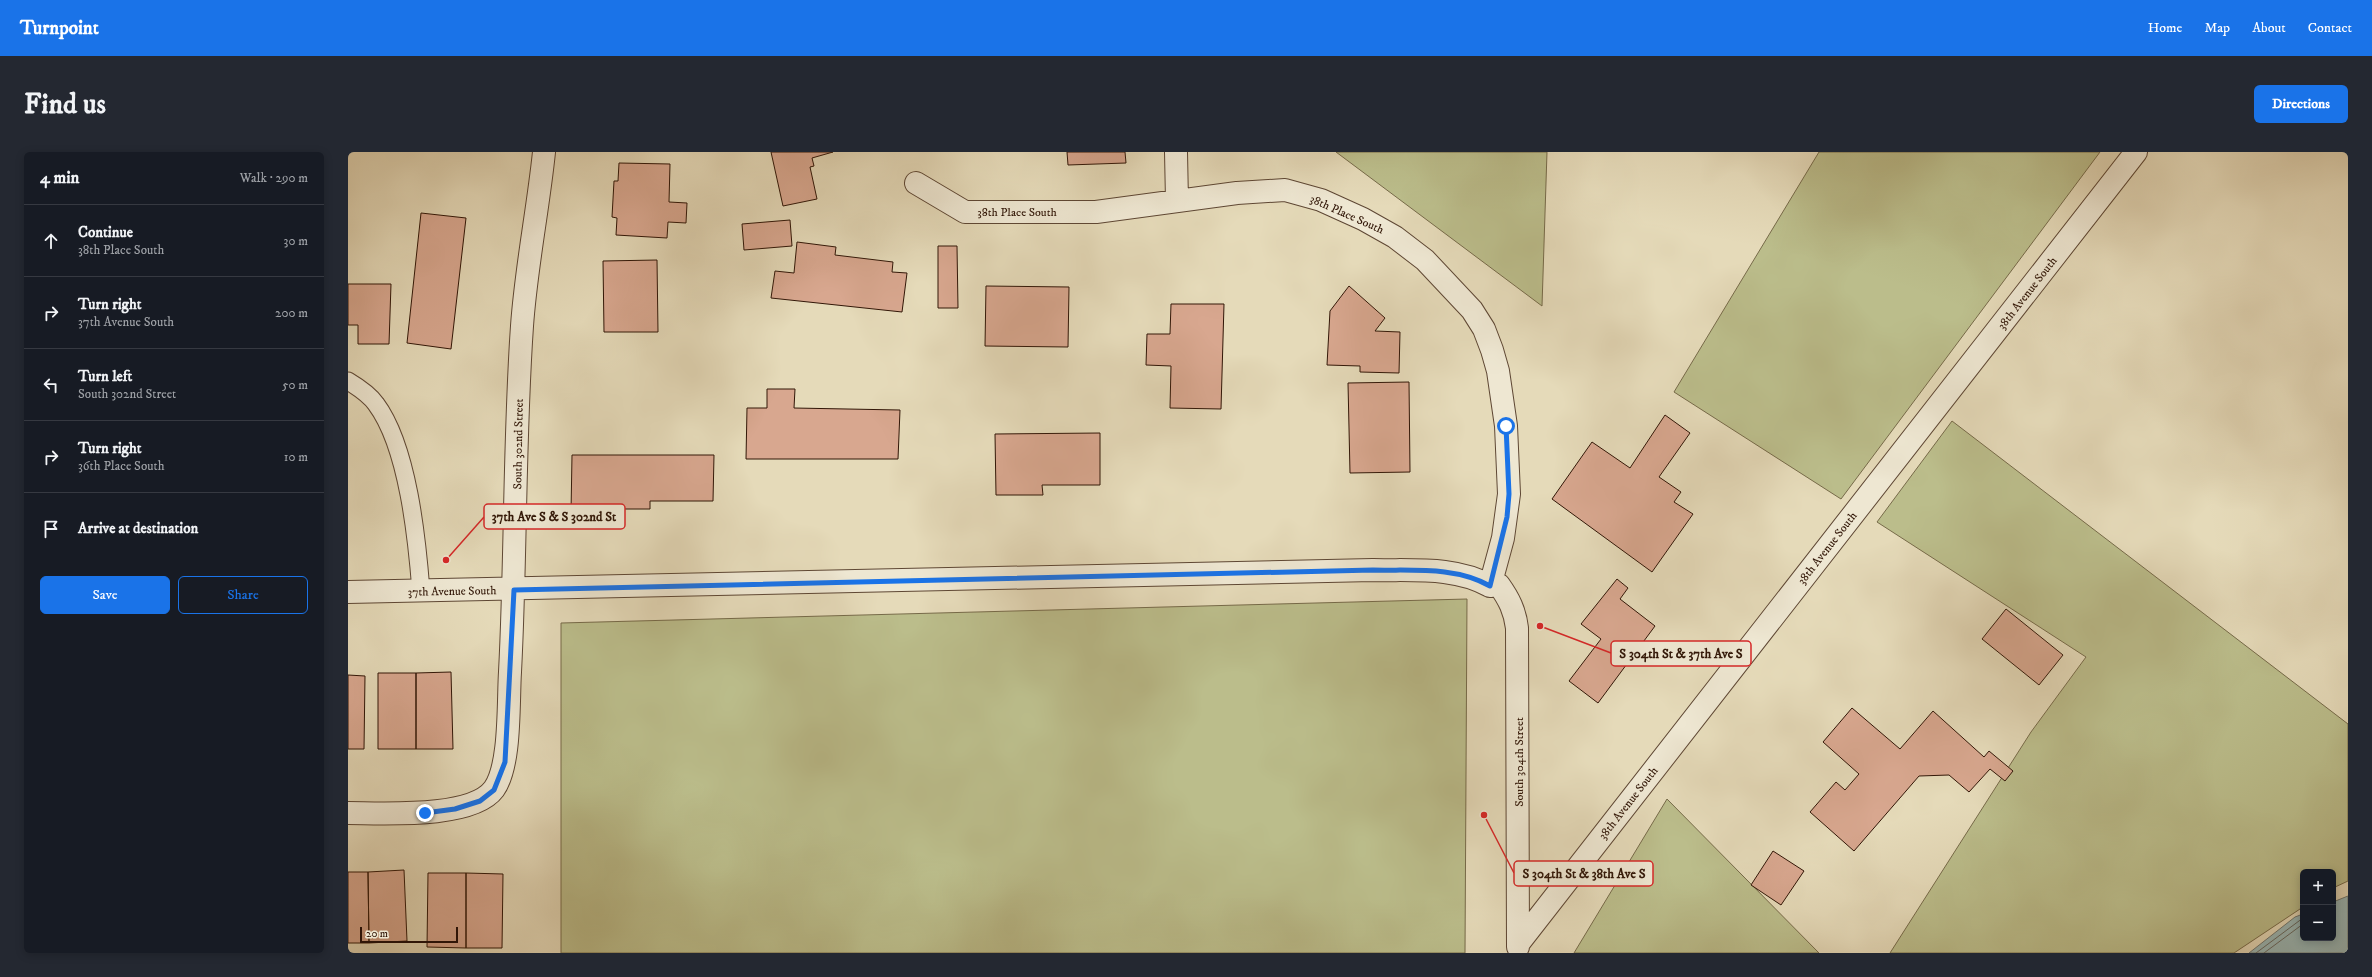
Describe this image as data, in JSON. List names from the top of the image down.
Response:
{
  "streets": {
    "street": [
      "38th Place South",
      "38th Avenue South",
      "South 302nd Street",
      "37th Avenue South",
      "South 304th Street"
    ]
  },
  "crossings": [
    ["38th Place South", "37th Avenue South"],
    ["38th Place South", "South 304th Street"],
    ["38th Avenue South", "South 304th Street"],
    ["South 302nd Street", "37th Avenue South"],
    ["37th Avenue South", "South 304th Street"]
  ],
  "places": ["37th Ave S & S 302nd St", "S 304th St & 37th Ave S", "S 304th St & 38th Ave S"],
  "scale_bar": "20 m",
  "page": {
    "header": "Turnpoint",
    "nav": [
      "Home",
      "Map",
      "About",
      "Contact"
    ],
    "buttons": [
      "Directions",
      ["Save", "Share"]
    ],
    "title": "Find us",
    "heading": ["4 min", "Walk · 290 m"],
    "list": [
      ["Continue", "38th Place South", "30 m"],
      ["Turn right", "37th Avenue South", "200 m"],
      ["Turn left", "South 302nd Street", "50 m"],
      ["Turn right", "36th Place South", "10 m"],
      "Arrive at destination"
    ],
    "map_buttons": ["+", "−"],
    "scale": "20 m"
  }
}
